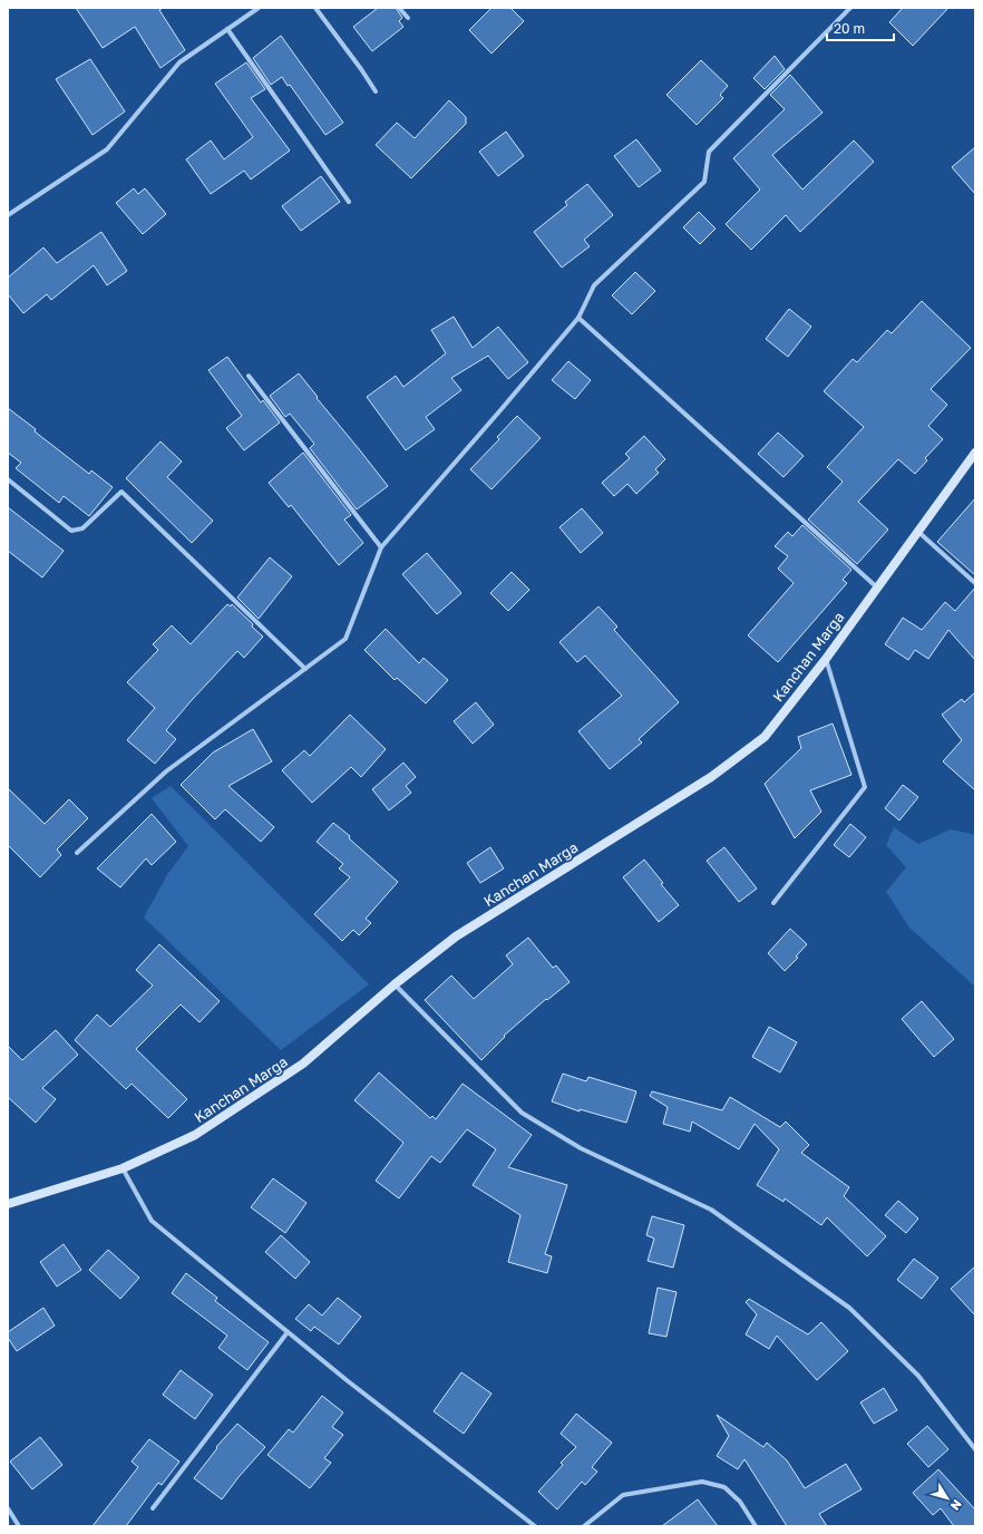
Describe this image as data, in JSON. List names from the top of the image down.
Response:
{
  "streets": {
    "main road": ["Kanchan Marga"]
  },
  "scale_bar": "20 m",
  "north": "bottom right"
}
